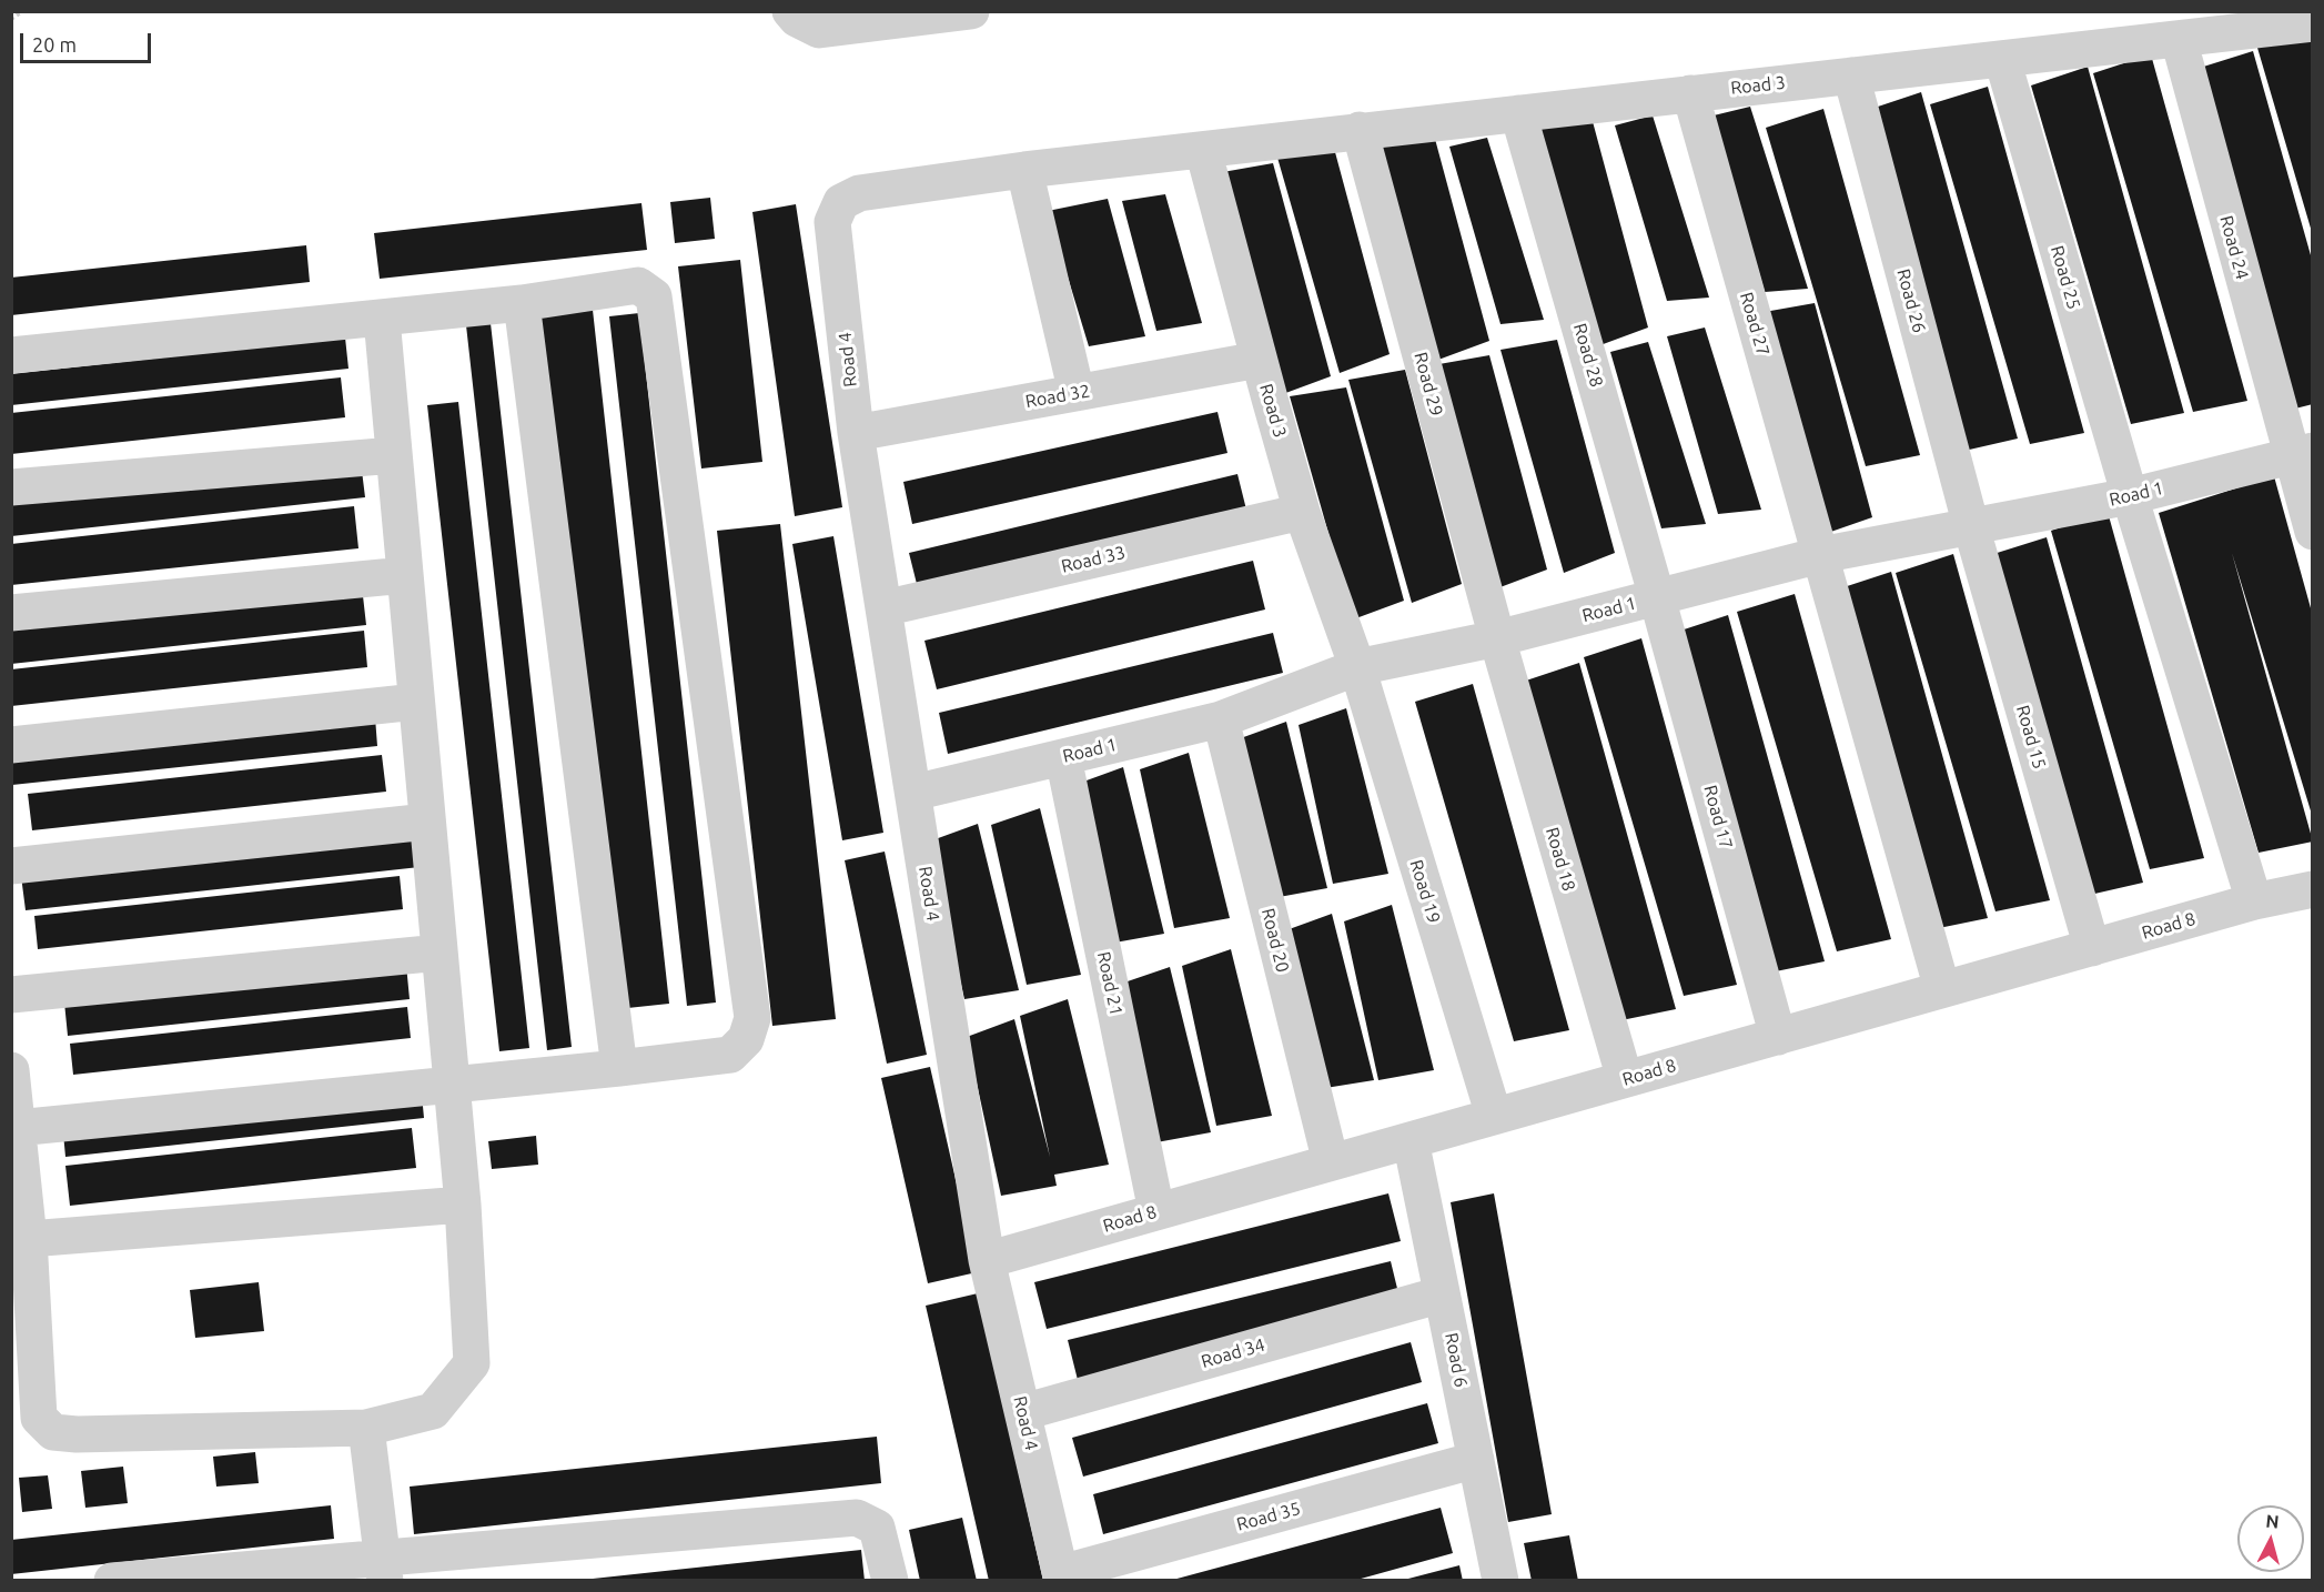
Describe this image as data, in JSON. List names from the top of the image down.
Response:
{
  "streets": {
    "street": [
      "Road 3",
      "Road 24",
      "Road 25",
      "Road 26",
      "Road 27",
      "Road 28",
      "Road 4",
      "Road 29",
      "Road 32",
      "Road 1",
      "Road 33",
      "Road 15",
      "Road 17",
      "Road 18",
      "Road 19",
      "Road 8",
      "Road 20",
      "Road 21",
      "Road 34",
      "Road 6",
      "Road 35"
    ]
  },
  "crossings": [
    ["Road 3", "Road 24"],
    ["Road 3", "Road 25"],
    ["Road 3", "Road 26"],
    ["Road 3", "Road 27"],
    ["Road 3", "Road 28"],
    ["Road 3", "Road 4"],
    ["Road 3", "Road 29"],
    ["Road 3", "Road 32"],
    ["Road 3", "Road 1"],
    ["Road 3", "Road 33"],
    ["Road 3", "Road 19"],
    ["Road 24", "Road 1"],
    ["Road 25", "Road 1"],
    ["Road 25", "Road 8"],
    ["Road 26", "Road 1"],
    ["Road 26", "Road 15"],
    ["Road 27", "Road 1"],
    ["Road 27", "Road 8"],
    ["Road 28", "Road 1"],
    ["Road 28", "Road 17"],
    ["Road 4", "Road 32"],
    ["Road 4", "Road 1"],
    ["Road 4", "Road 33"],
    ["Road 4", "Road 8"],
    ["Road 4", "Road 34"],
    ["Road 4", "Road 35"],
    ["Road 29", "Road 1"],
    ["Road 29", "Road 18"],
    ["Road 1", "Road 15"],
    ["Road 1", "Road 17"],
    ["Road 1", "Road 18"],
    ["Road 1", "Road 19"],
    ["Road 1", "Road 20"],
    ["Road 1", "Road 21"],
    ["Road 15", "Road 8"],
    ["Road 17", "Road 8"],
    ["Road 18", "Road 8"],
    ["Road 19", "Road 8"],
    ["Road 8", "Road 20"],
    ["Road 8", "Road 21"],
    ["Road 8", "Road 6"],
    ["Road 34", "Road 6"],
    ["Road 6", "Road 35"]
  ],
  "scale_bar": "20 m",
  "north": "top"
}
